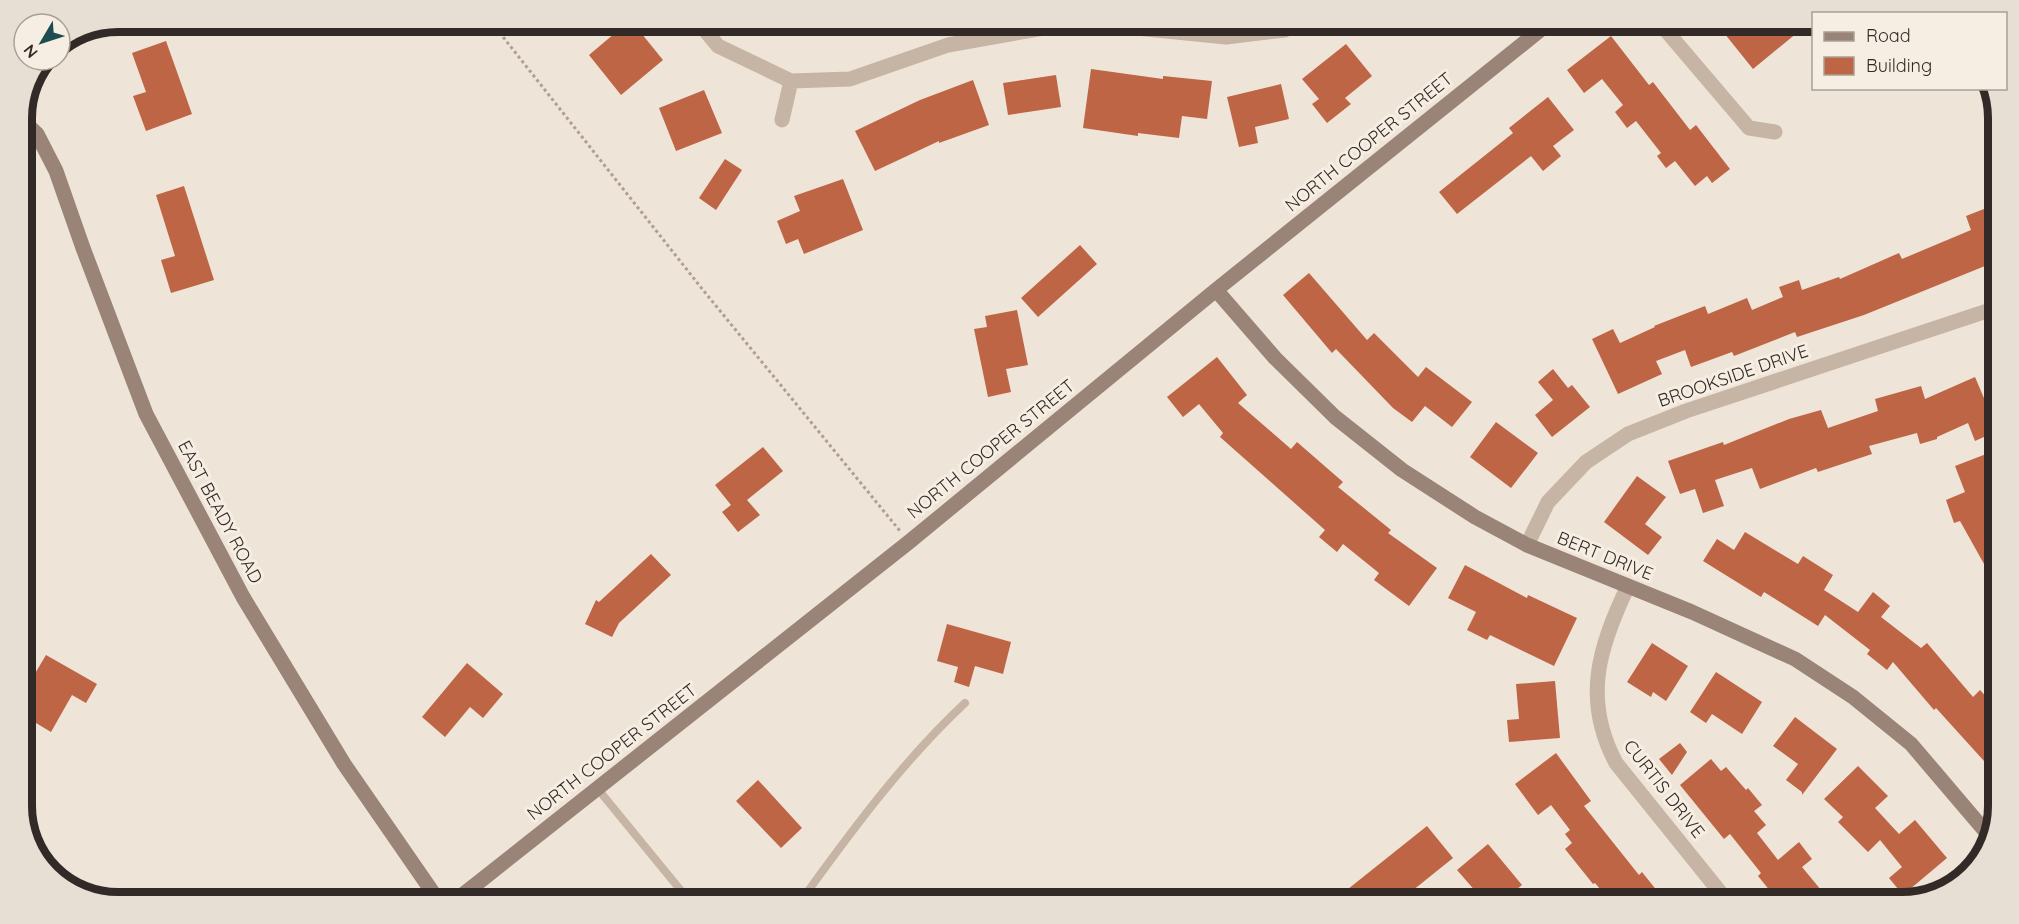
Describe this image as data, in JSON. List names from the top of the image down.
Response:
{
  "streets": {
    "street": [
      "NORTH COOPER STREET",
      "BROOKSIDE DRIVE",
      "EAST BEADY ROAD",
      "BERT DRIVE",
      "CURTIS DRIVE"
    ]
  },
  "crossings": [
    ["NORTH COOPER STREET", "BERT DRIVE"],
    ["BROOKSIDE DRIVE", "BERT DRIVE"],
    ["BERT DRIVE", "CURTIS DRIVE"]
  ],
  "legend": ["Road", "Building"],
  "north": "bottom left"
}
